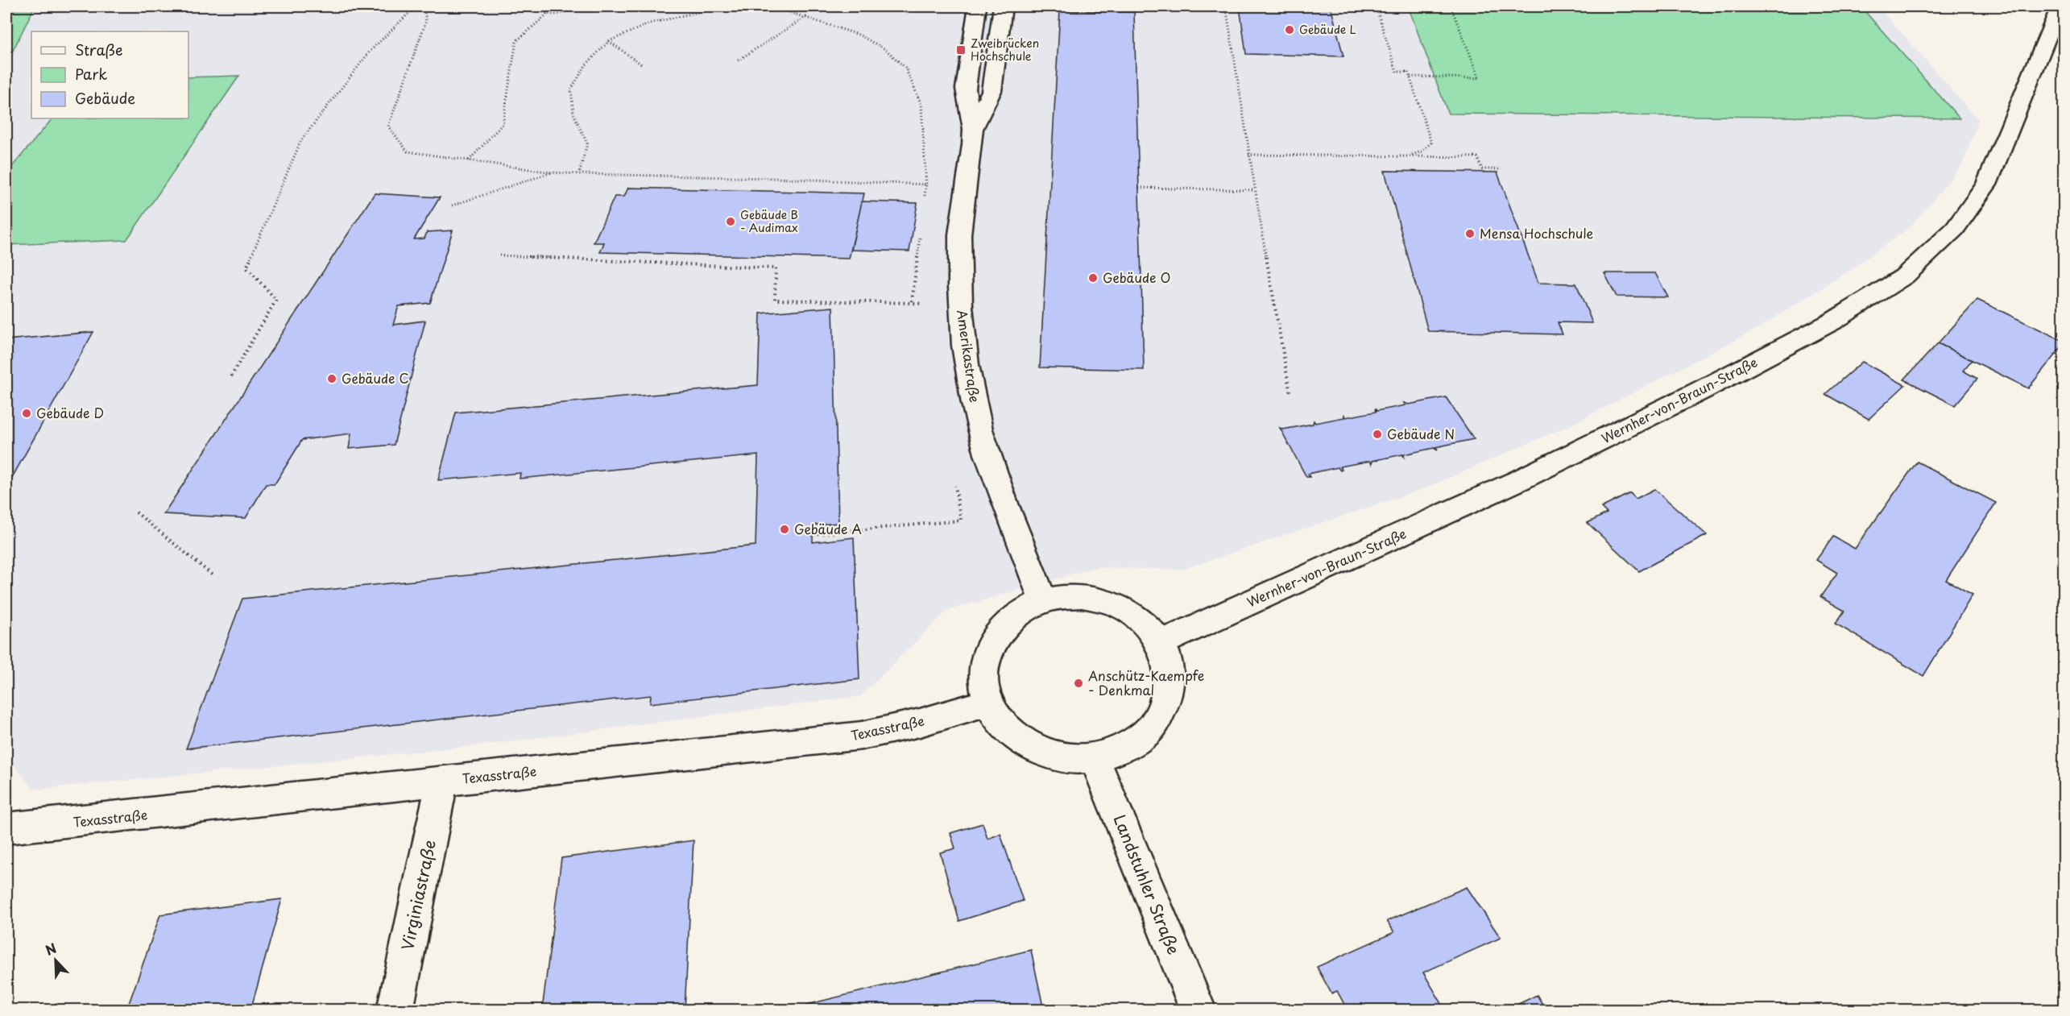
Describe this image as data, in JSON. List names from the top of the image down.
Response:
{
  "streets": {
    "street": [
      "Amerikastraße",
      "Wernher-von-Braun-Straße",
      "Texasstraße",
      "Landstuhler Straße",
      "Virginiastraße"
    ]
  },
  "crossings": [
    ["Texasstraße", "Virginiastraße"]
  ],
  "places": {
    "other": [
      "Gebäude L",
      "Gebäude B - Audimax",
      "Mensa Hochschule",
      "Gebäude O",
      "Gebäude C",
      "Gebäude D",
      "Gebäude N",
      "Gebäude A",
      "Anschütz-Kaempfe - Denkmal"
    ],
    "transit": ["Zweibrücken Hochschule"]
  },
  "legend": ["Straße", "Park", "Gebäude"],
  "north": "top left"
}
